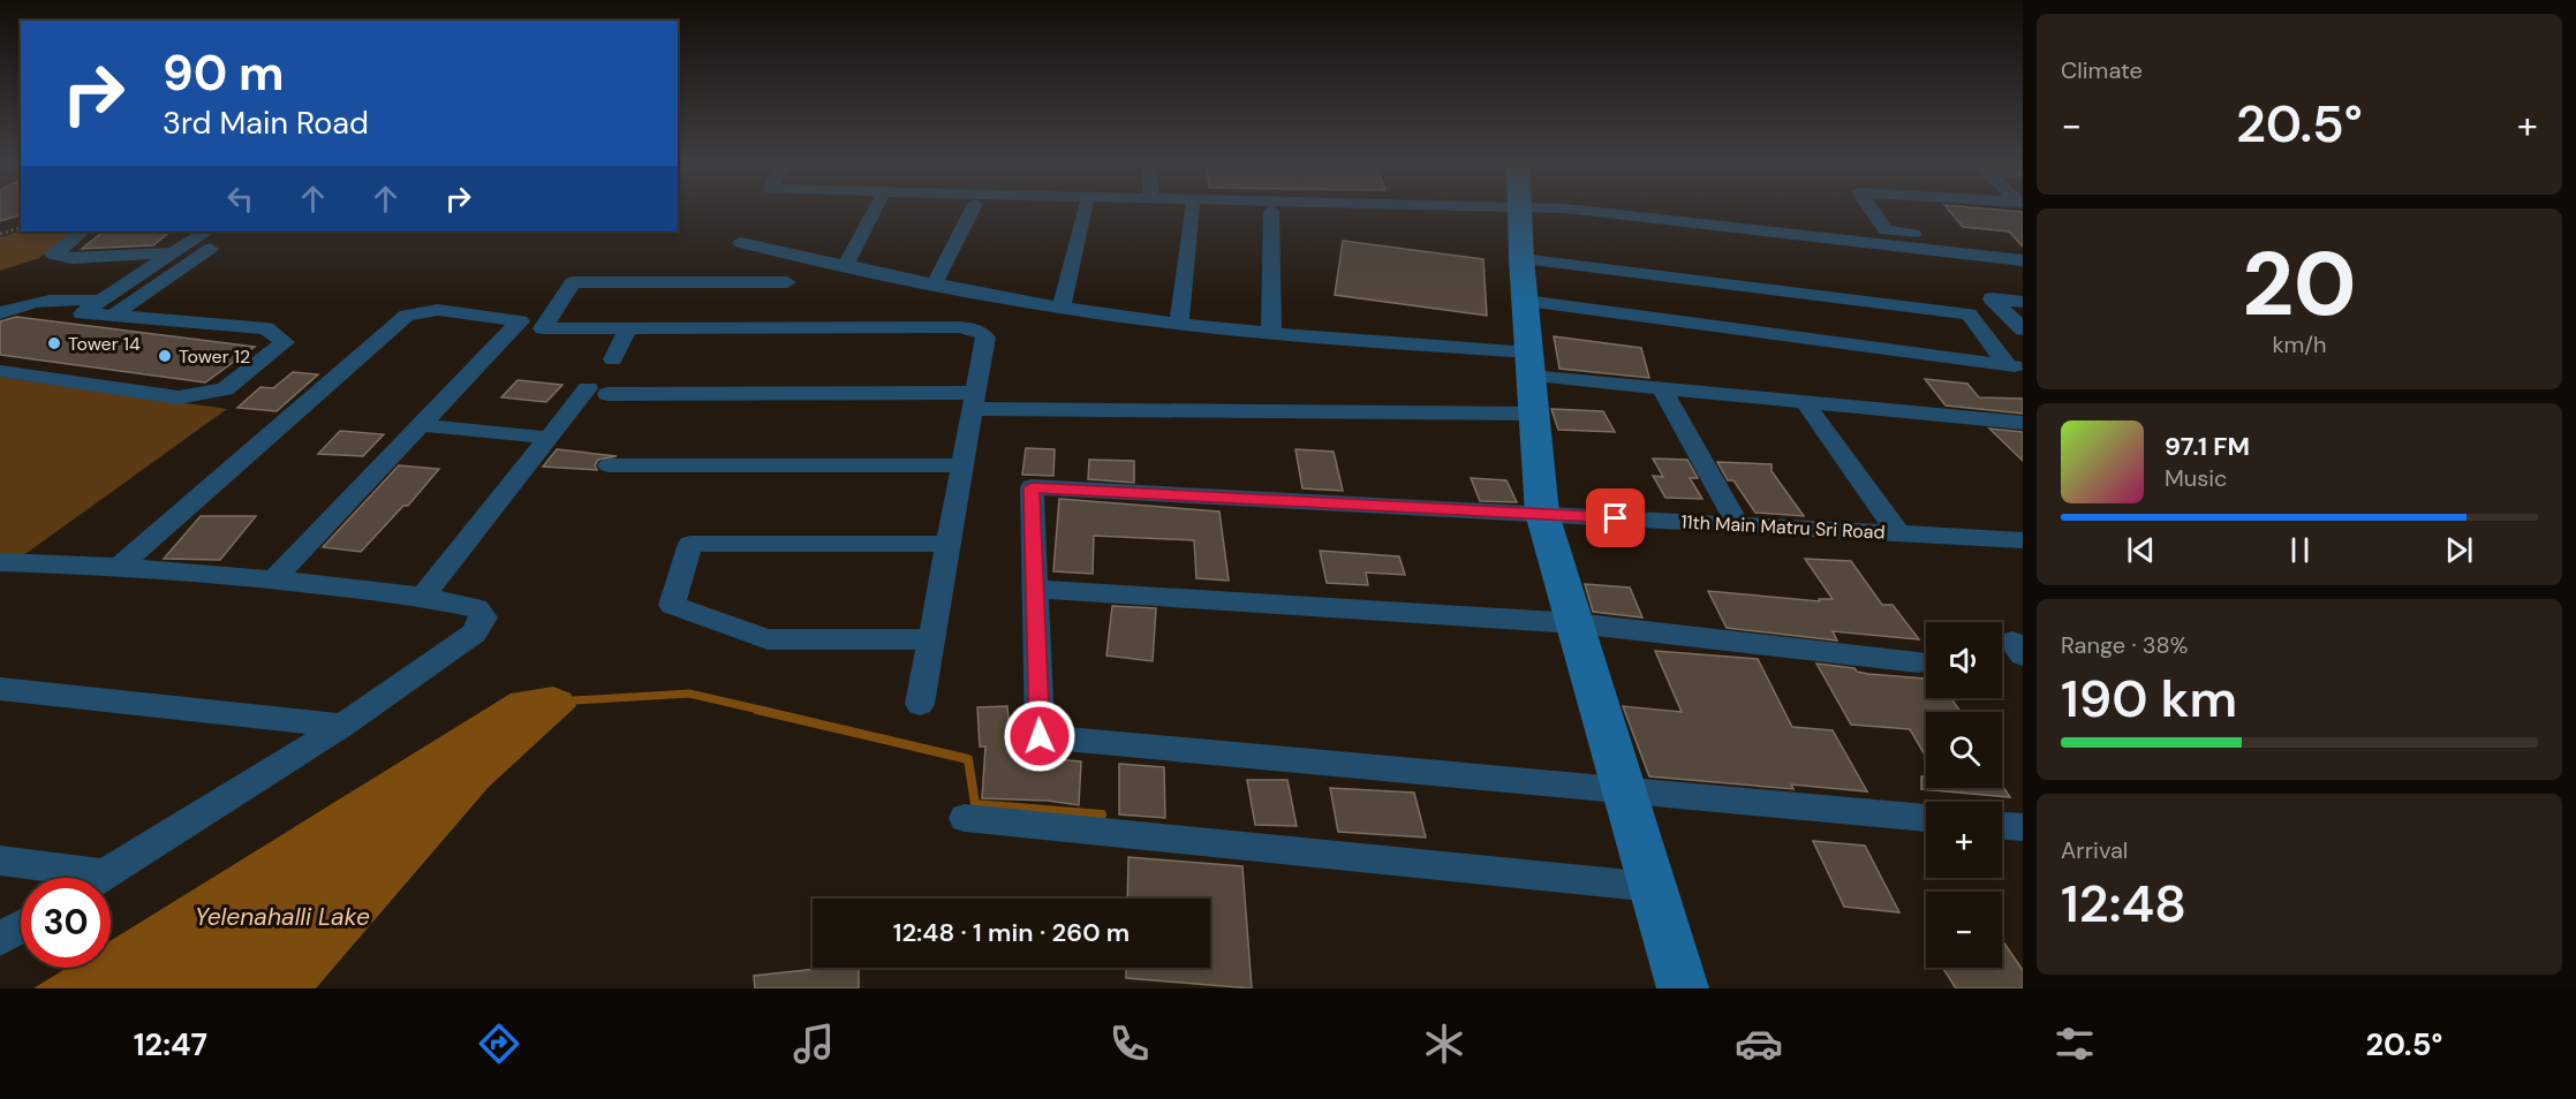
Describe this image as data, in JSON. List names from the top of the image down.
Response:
{
  "streets": {
    "street": ["11th Main Matru Sri Road"]
  },
  "water": ["Yelenahalli Lake"],
  "places": ["Tower 14", "Tower 12"],
  "page": {
    "tile": [
      "Climate",
      ["20", "km/h"],
      ["Range · 38%", "190 km"],
      ["Arrival", "12:48"]
    ],
    "turn": ["90 m", "3rd Main Road"],
    "heat": ["−", "20.5°", "+"],
    "song": ["97.1 FM", "Music"],
    "map_buttons": ["+", "−"],
    "limit": "30",
    "trip": "12:48 · 1 min · 260 m",
    "tabs": ["12:47", "20.5°"]
  }
}
